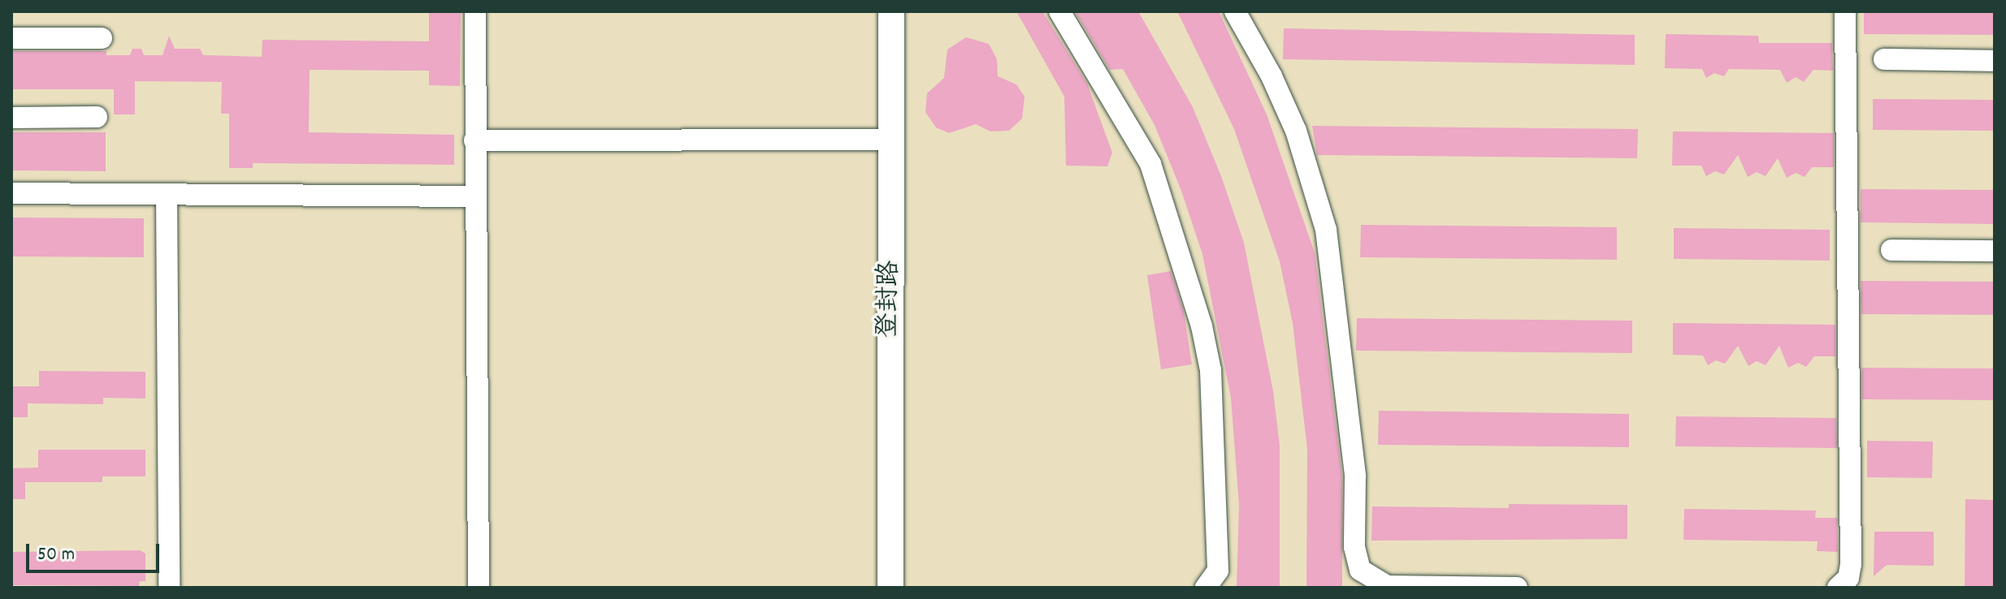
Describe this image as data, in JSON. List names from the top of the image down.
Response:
{
  "streets": {
    "main road": ["登封路"]
  },
  "scale_bar": "50 m"
}
